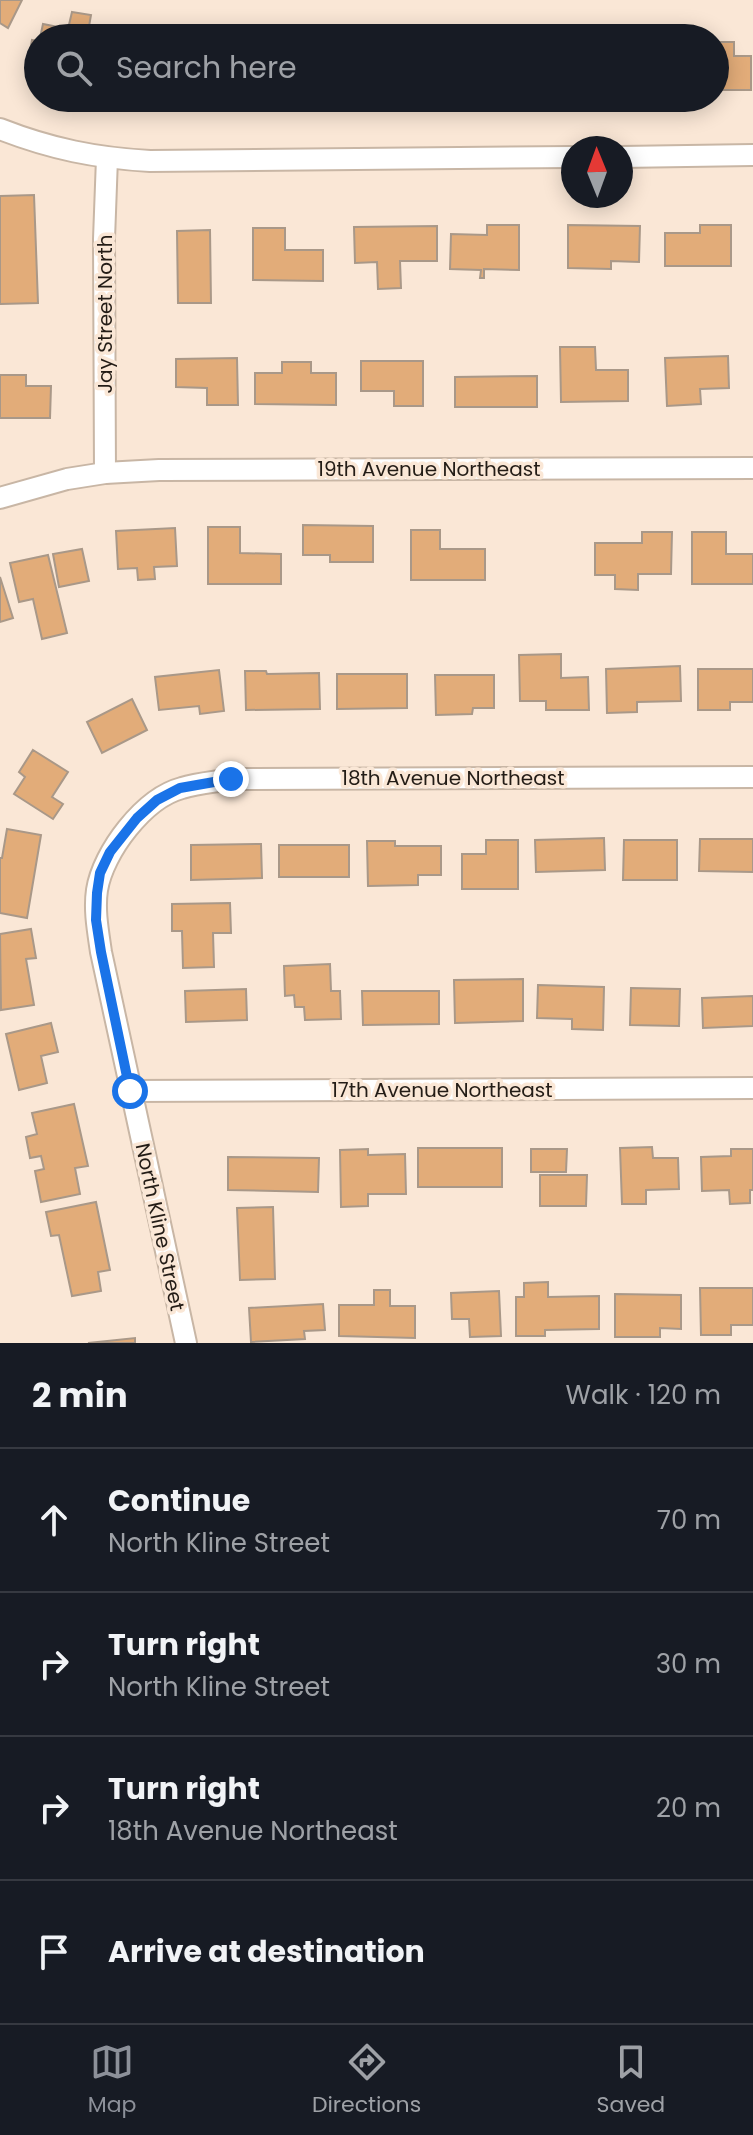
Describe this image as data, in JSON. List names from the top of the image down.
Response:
{
  "streets": {
    "street": [
      "Jay Street North",
      "19th Avenue Northeast",
      "18th Avenue Northeast",
      "17th Avenue Northeast",
      "North Kline Street"
    ]
  },
  "crossings": [
    ["Jay Street North", "19th Avenue Northeast"],
    ["18th Avenue Northeast", "North Kline Street"],
    ["17th Avenue Northeast", "North Kline Street"]
  ],
  "north": "top",
  "page": {
    "search": "Search here",
    "heading": ["2 min", "Walk · 120 m"],
    "list": [
      ["Continue", "North Kline Street", "70 m"],
      ["Turn right", "North Kline Street", "30 m"],
      ["Turn right", "18th Avenue Northeast", "20 m"],
      "Arrive at destination"
    ],
    "nav": ["Map", "Directions", "Saved"]
  }
}
